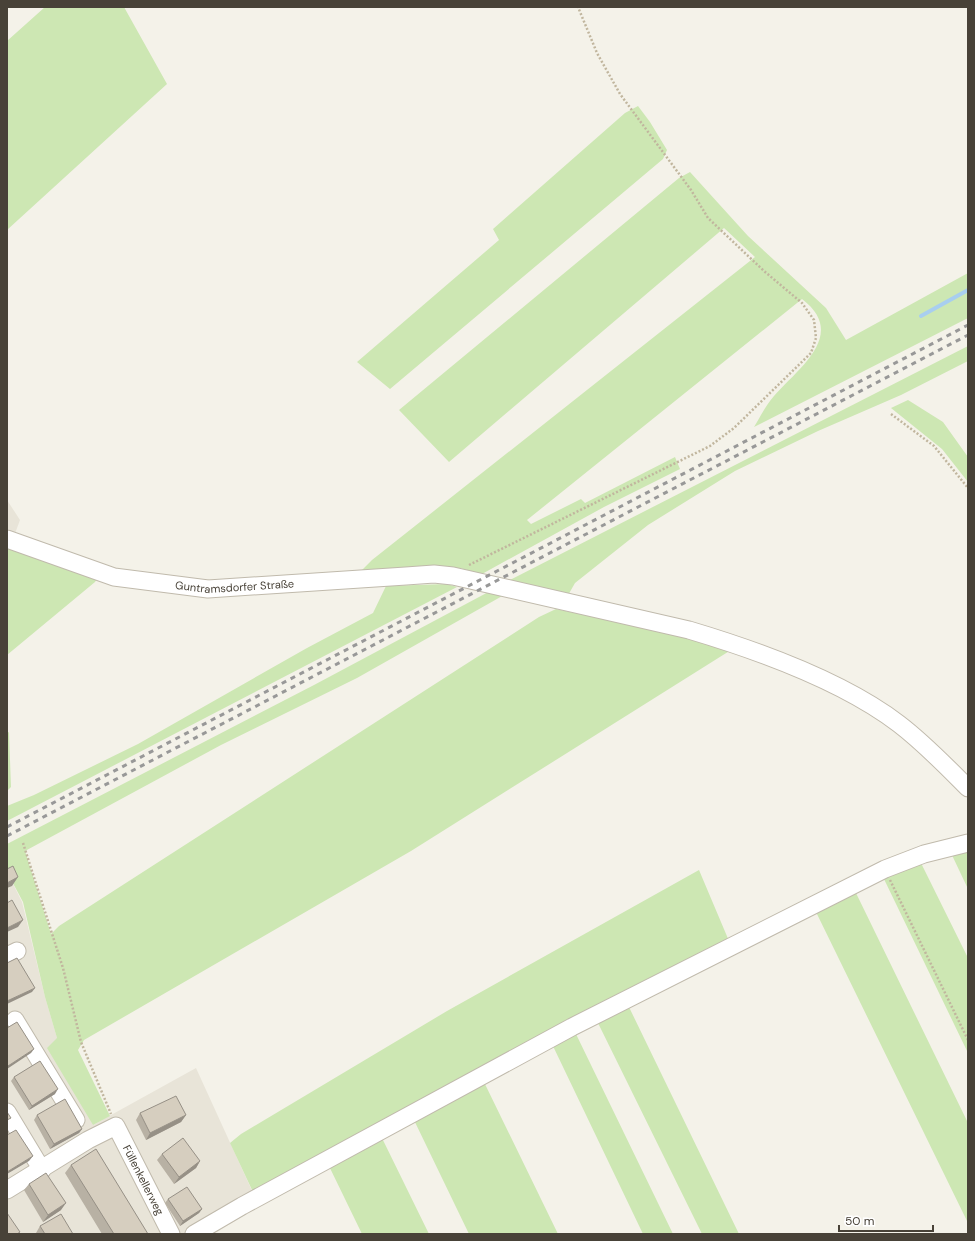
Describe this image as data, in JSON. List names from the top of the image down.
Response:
{
  "streets": {
    "street": ["Guntramsdorfer Straße", "Füllenkellerweg"]
  },
  "scale_bar": "50 m"
}
